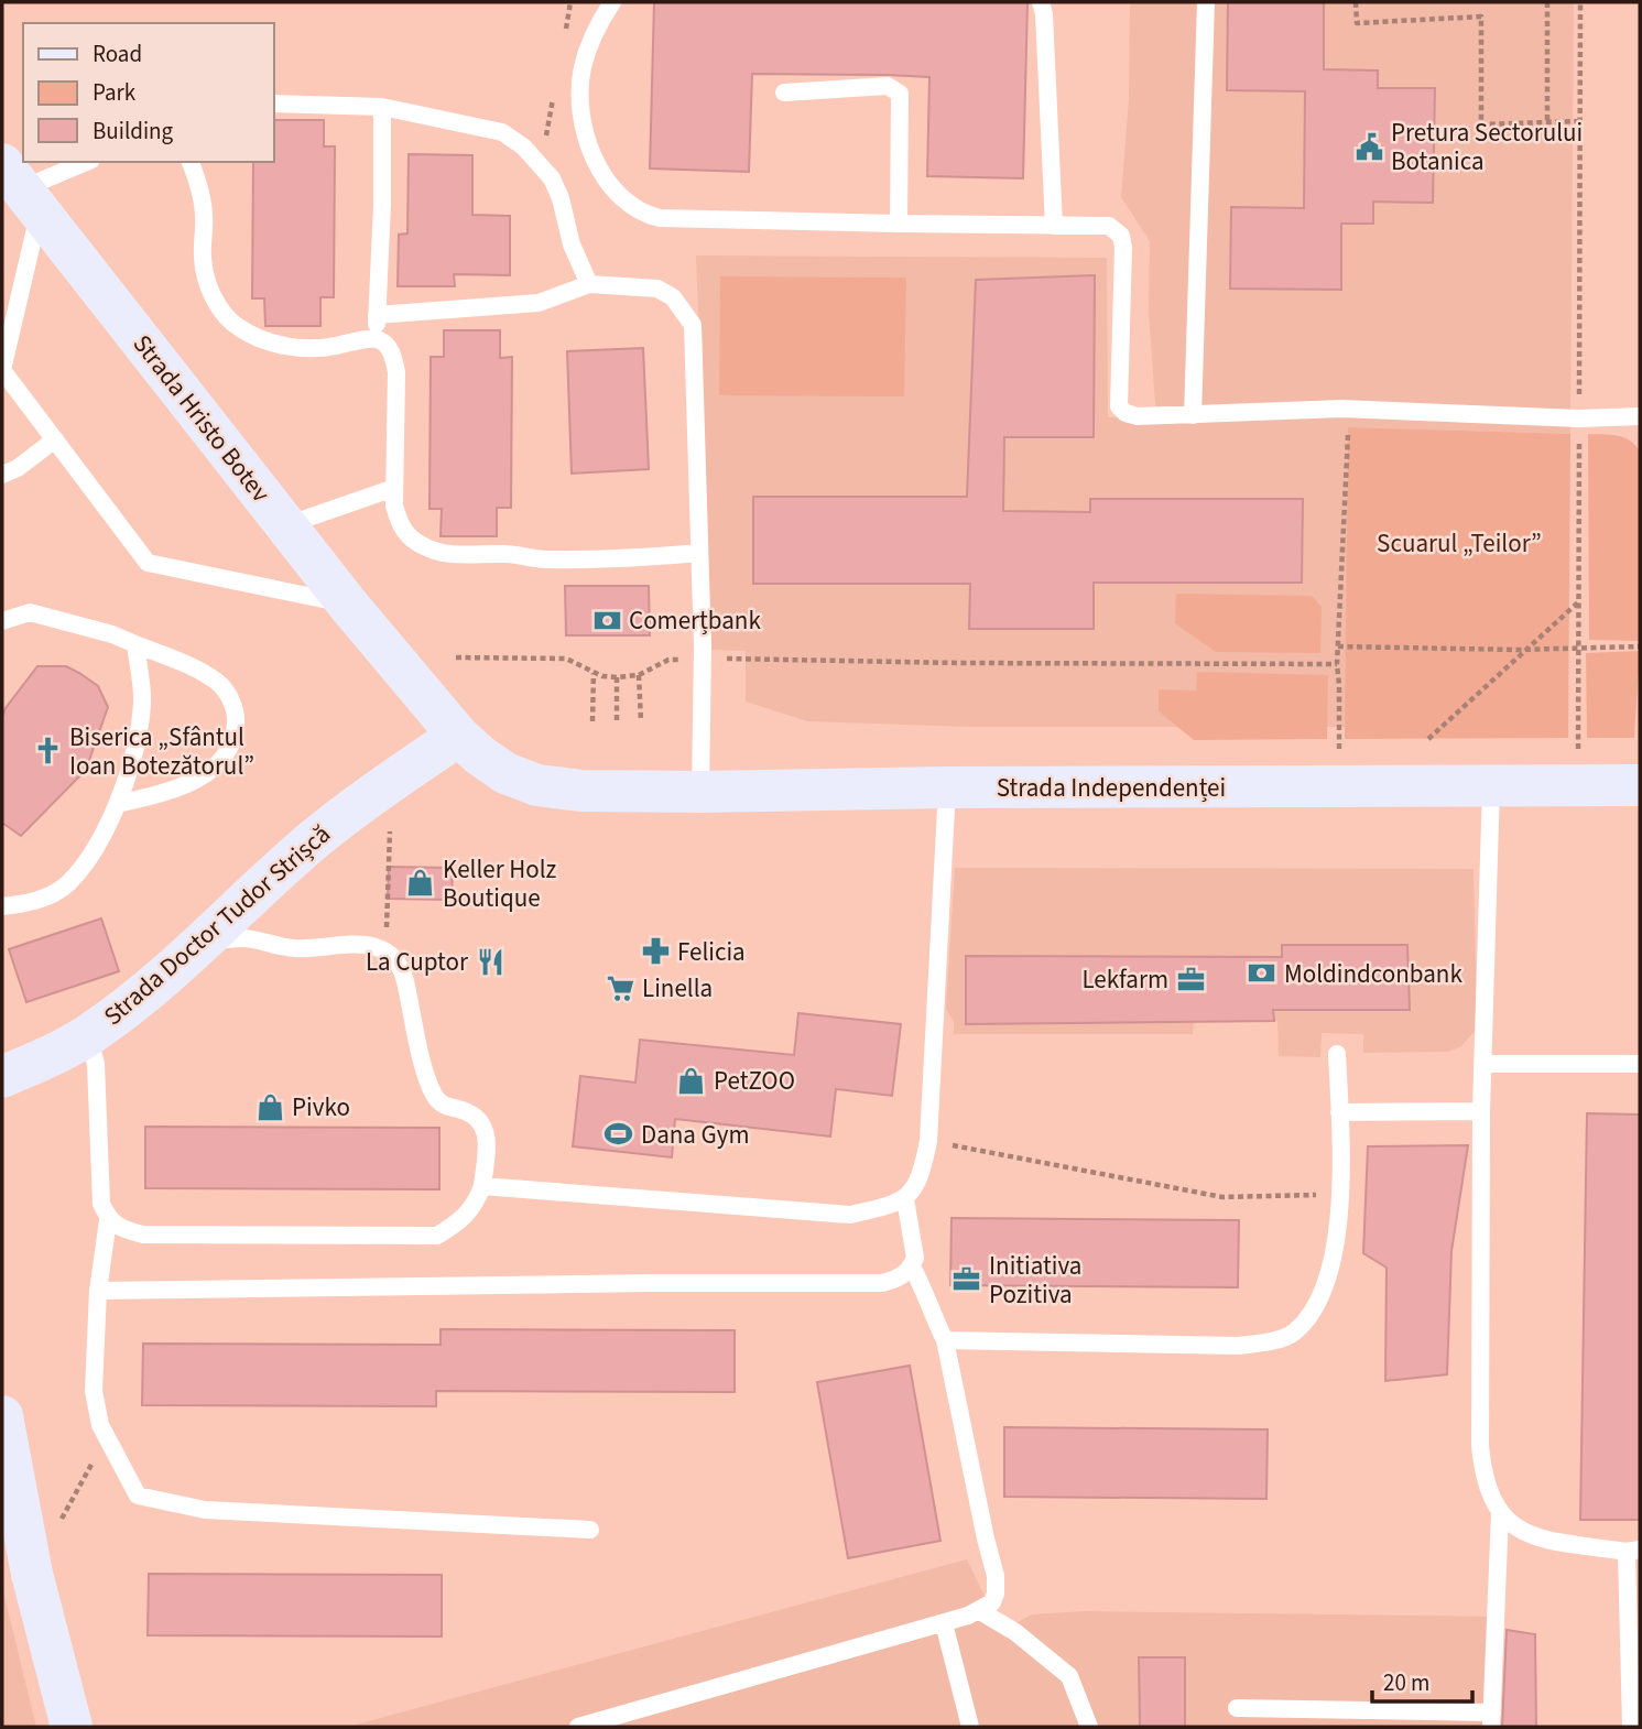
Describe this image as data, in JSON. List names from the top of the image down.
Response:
{
  "streets": {
    "main road": ["Strada Hristo Botev", "Strada Independenței", "Strada Doctor Tudor Strișcă"]
  },
  "crossings": [
    ["Strada Hristo Botev", "Strada Independenței"],
    ["Strada Hristo Botev", "Strada Doctor Tudor Strișcă"],
    ["Strada Independenței", "Strada Doctor Tudor Strișcă"]
  ],
  "parks": ["Scuarul „Teilor”"],
  "places": {
    "public building": ["Pretura Sectorului Botanica"],
    "bank": ["Comerțbank", "Moldindconbank"],
    "church": ["Biserica „Sfântul Ioan Botezătorul”"],
    "shop": ["Keller Holz Boutique", "PetZOO", "Pivko"],
    "pharmacy": ["Felicia"],
    "restaurant": ["La Cuptor"],
    "office": ["Lekfarm", "Initiativa Pozitiva"],
    "supermarket": ["Linella"],
    "sports": ["Dana Gym"]
  },
  "legend": ["Road", "Park", "Building"],
  "scale_bar": "20 m"
}
